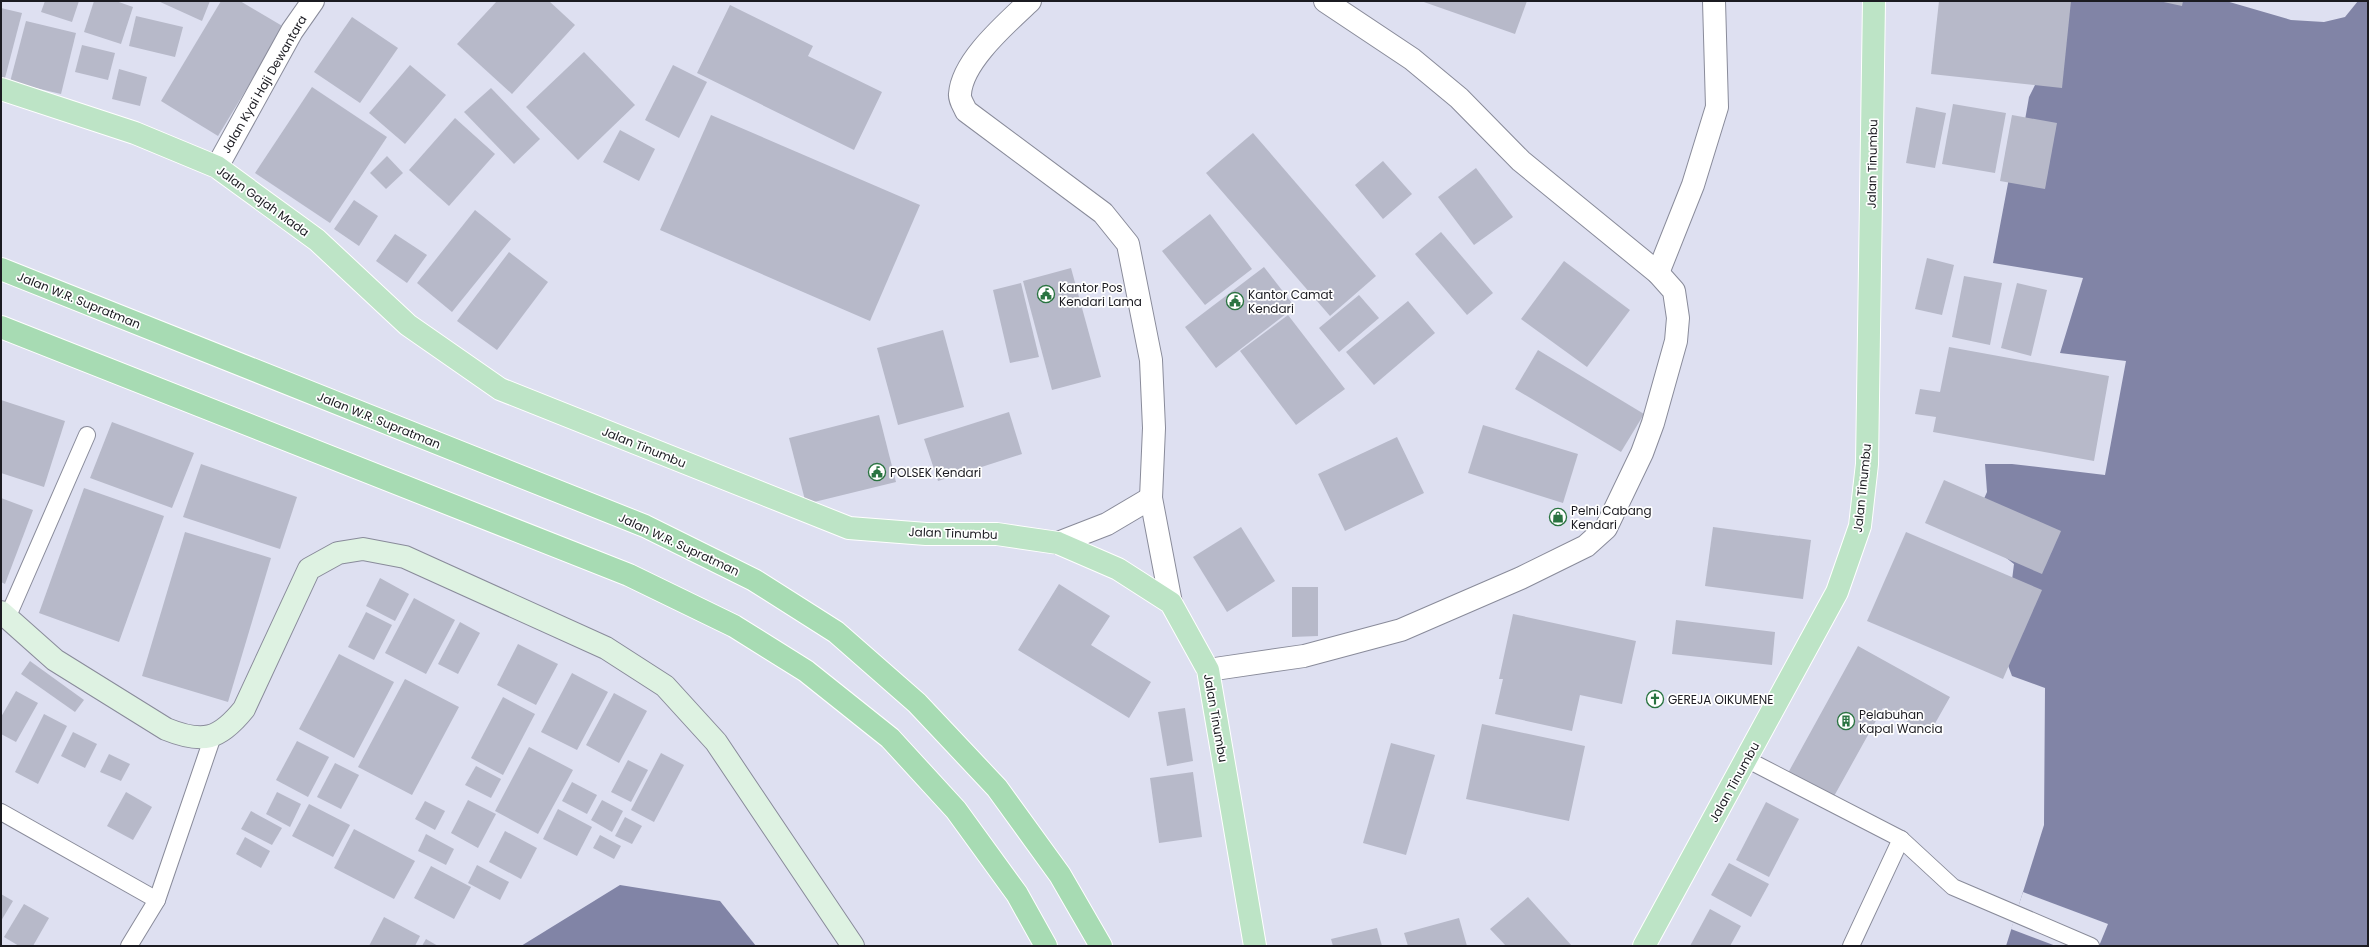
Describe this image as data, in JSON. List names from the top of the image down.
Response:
{
  "streets": {
    "highway": ["Jalan W.R. Supratman"],
    "main road": ["Jalan Tinumbu", "Jalan Gajah Mada"],
    "street": ["Jalan Kyai Haji Dewantara"]
  },
  "crossings": [
    ["Jalan Kyai Haji Dewantara", "Jalan Gajah Mada"],
    ["Jalan Tinumbu", "Jalan Gajah Mada"]
  ],
  "places": {
    "public building": ["Kantor Pos Kendari Lama", "Kantor Camat Kendari", "POLSEK Kendari"],
    "shop": ["Pelni Cabang Kendari"],
    "church": ["GEREJA OIKUMENE"],
    "building": ["Pelabuhan Kapal Wancia"]
  }
}
